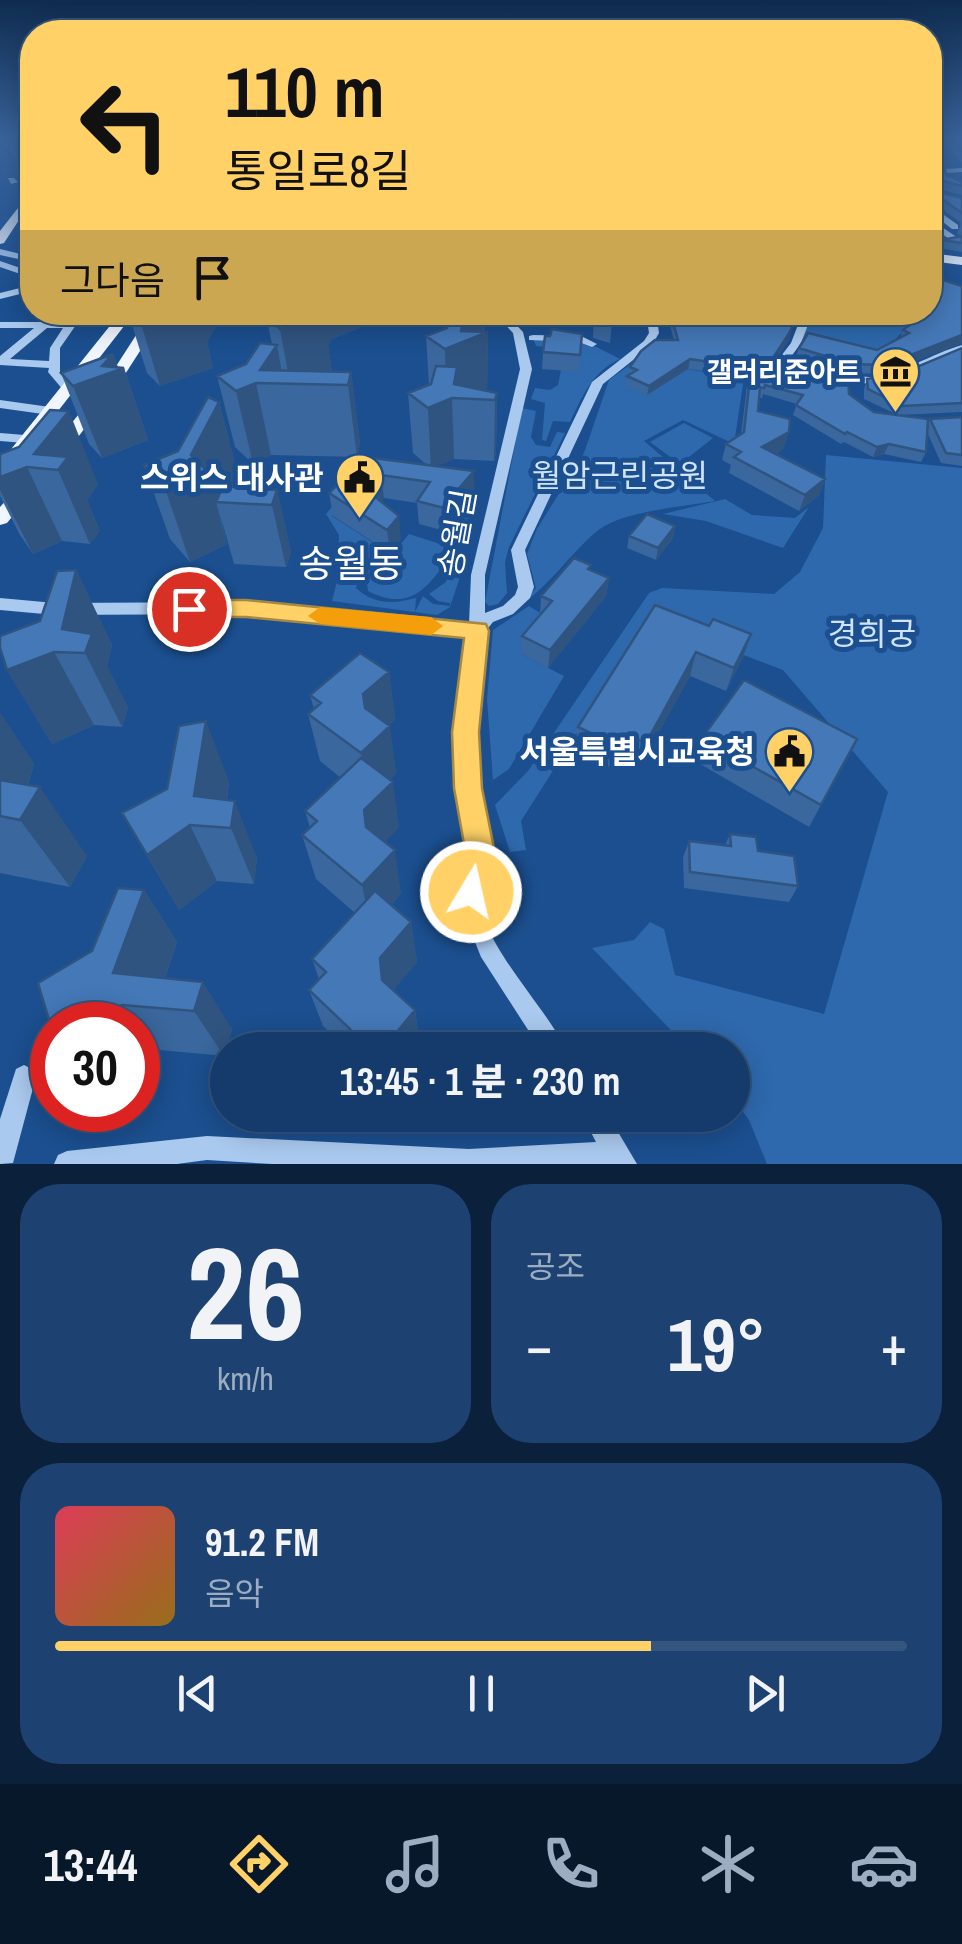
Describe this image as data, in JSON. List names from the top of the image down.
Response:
{
  "streets": {
    "street": ["송월길"]
  },
  "districts": ["송월동"],
  "parks": ["월암근린공원", "경희궁"],
  "places": {
    "museum": ["갤러리준아트"],
    "public building": ["스위스 대사관", "서울특별시교육청"]
  },
  "page": {
    "turn": ["110 m", "통일로8길"],
    "then": "그다음",
    "limit": "30",
    "trip": "13:45 · 1 분 · 230 m",
    "tile": [
      ["26", "km/h"],
      "공조"
    ],
    "heat": ["−", "19°", "+"],
    "song": ["91.2 FM", "음악"],
    "tabs": "13:44"
  }
}
